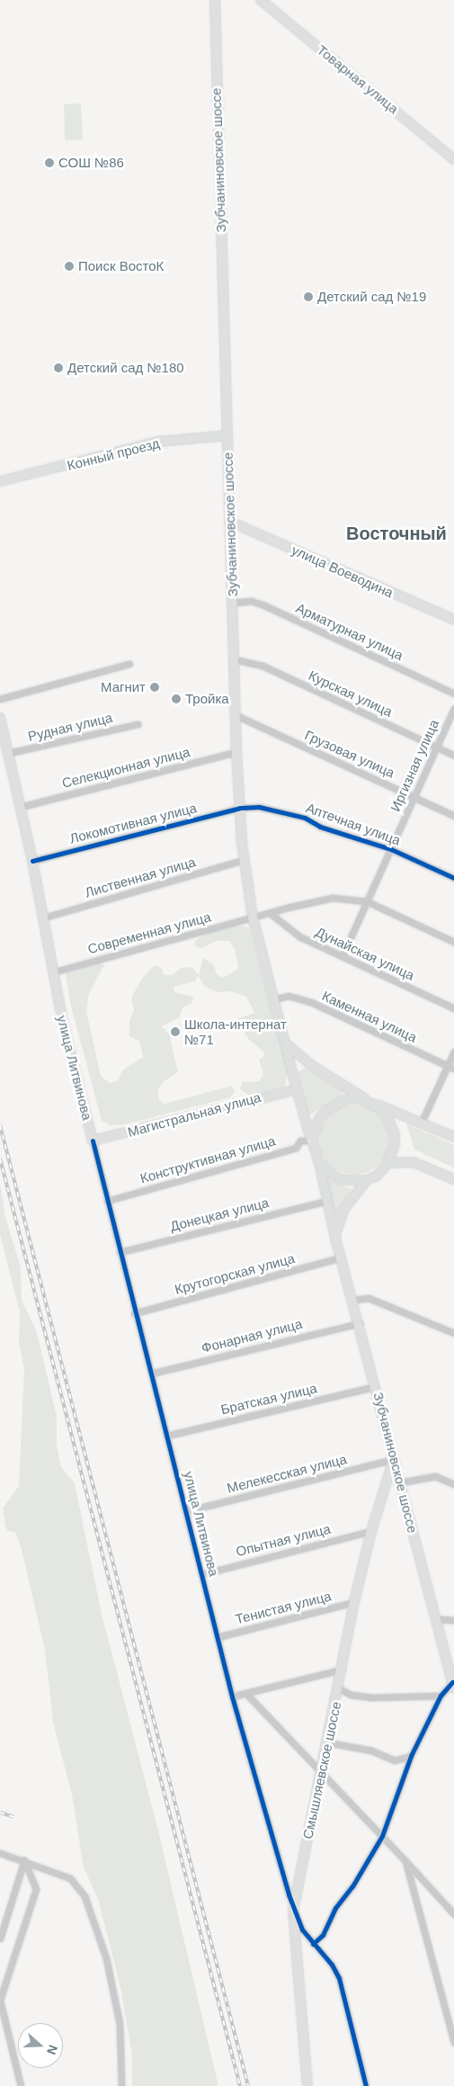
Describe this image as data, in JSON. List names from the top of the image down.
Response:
{
  "streets": {
    "main road": [
      "Товарная улица",
      "Зубчаниновское шоссе",
      "Конный проезд",
      "улица Воеводина",
      "улица Литвинова",
      "Магистральная улица",
      "Смышляевское шоссе"
    ],
    "street": [
      "Арматурная улица",
      "Курская улица",
      "Рудная улица",
      "Грузовая улица",
      "Иргизная улица",
      "Селекционная улица",
      "Локомотивная улица",
      "Аптечная улица",
      "Лиственная улица",
      "Современная улица",
      "Дунайская улица",
      "Каменная улица",
      "Конструктивная улица",
      "Донецкая улица",
      "Крутогорская улица",
      "Фонарная улица",
      "Братская улица",
      "Мелекесская улица",
      "Опытная улица",
      "Тенистая улица"
    ]
  },
  "crossings": [
    ["Зубчаниновское шоссе", "Конный проезд"],
    ["Зубчаниновское шоссе", "улица Воеводина"],
    ["Зубчаниновское шоссе", "Арматурная улица"],
    ["Зубчаниновское шоссе", "Курская улица"],
    ["Зубчаниновское шоссе", "Грузовая улица"],
    ["Зубчаниновское шоссе", "Селекционная улица"],
    ["Зубчаниновское шоссе", "Локомотивная улица"],
    ["Зубчаниновское шоссе", "Аптечная улица"],
    ["Зубчаниновское шоссе", "Лиственная улица"],
    ["Зубчаниновское шоссе", "Современная улица"],
    ["Зубчаниновское шоссе", "Каменная улица"],
    ["Зубчаниновское шоссе", "Магистральная улица"],
    ["Зубчаниновское шоссе", "Конструктивная улица"],
    ["Зубчаниновское шоссе", "Донецкая улица"],
    ["Зубчаниновское шоссе", "Крутогорская улица"],
    ["Зубчаниновское шоссе", "Фонарная улица"],
    ["Зубчаниновское шоссе", "Братская улица"],
    ["Зубчаниновское шоссе", "Мелекесская улица"],
    ["Зубчаниновское шоссе", "Смышляевское шоссе"],
    ["Курская улица", "Иргизная улица"],
    ["Рудная улица", "улица Литвинова"],
    ["Грузовая улица", "Иргизная улица"],
    ["Иргизная улица", "Аптечная улица"],
    ["Иргизная улица", "Современная улица"],
    ["Иргизная улица", "Дунайская улица"],
    ["Селекционная улица", "улица Литвинова"],
    ["Локомотивная улица", "Аптечная улица"],
    ["Локомотивная улица", "улица Литвинова"],
    ["Лиственная улица", "улица Литвинова"],
    ["Современная улица", "Дунайская улица"],
    ["Современная улица", "улица Литвинова"],
    ["улица Литвинова", "Магистральная улица"],
    ["улица Литвинова", "Конструктивная улица"],
    ["улица Литвинова", "Донецкая улица"],
    ["улица Литвинова", "Крутогорская улица"],
    ["улица Литвинова", "Фонарная улица"],
    ["улица Литвинова", "Братская улица"],
    ["улица Литвинова", "Мелекесская улица"],
    ["улица Литвинова", "Опытная улица"],
    ["улица Литвинова", "Тенистая улица"],
    ["улица Литвинова", "Смышляевское шоссе"],
    ["Мелекесская улица", "Смышляевское шоссе"],
    ["Опытная улица", "Смышляевское шоссе"],
    ["Тенистая улица", "Смышляевское шоссе"]
  ],
  "districts": ["Восточный"],
  "places": [
    "СОШ №86",
    "Поиск ВостоК",
    "Детский сад №19",
    "Детский сад №180",
    "Магнит",
    "Тройка",
    "Школа-интернат №71"
  ],
  "north": "right"
}
